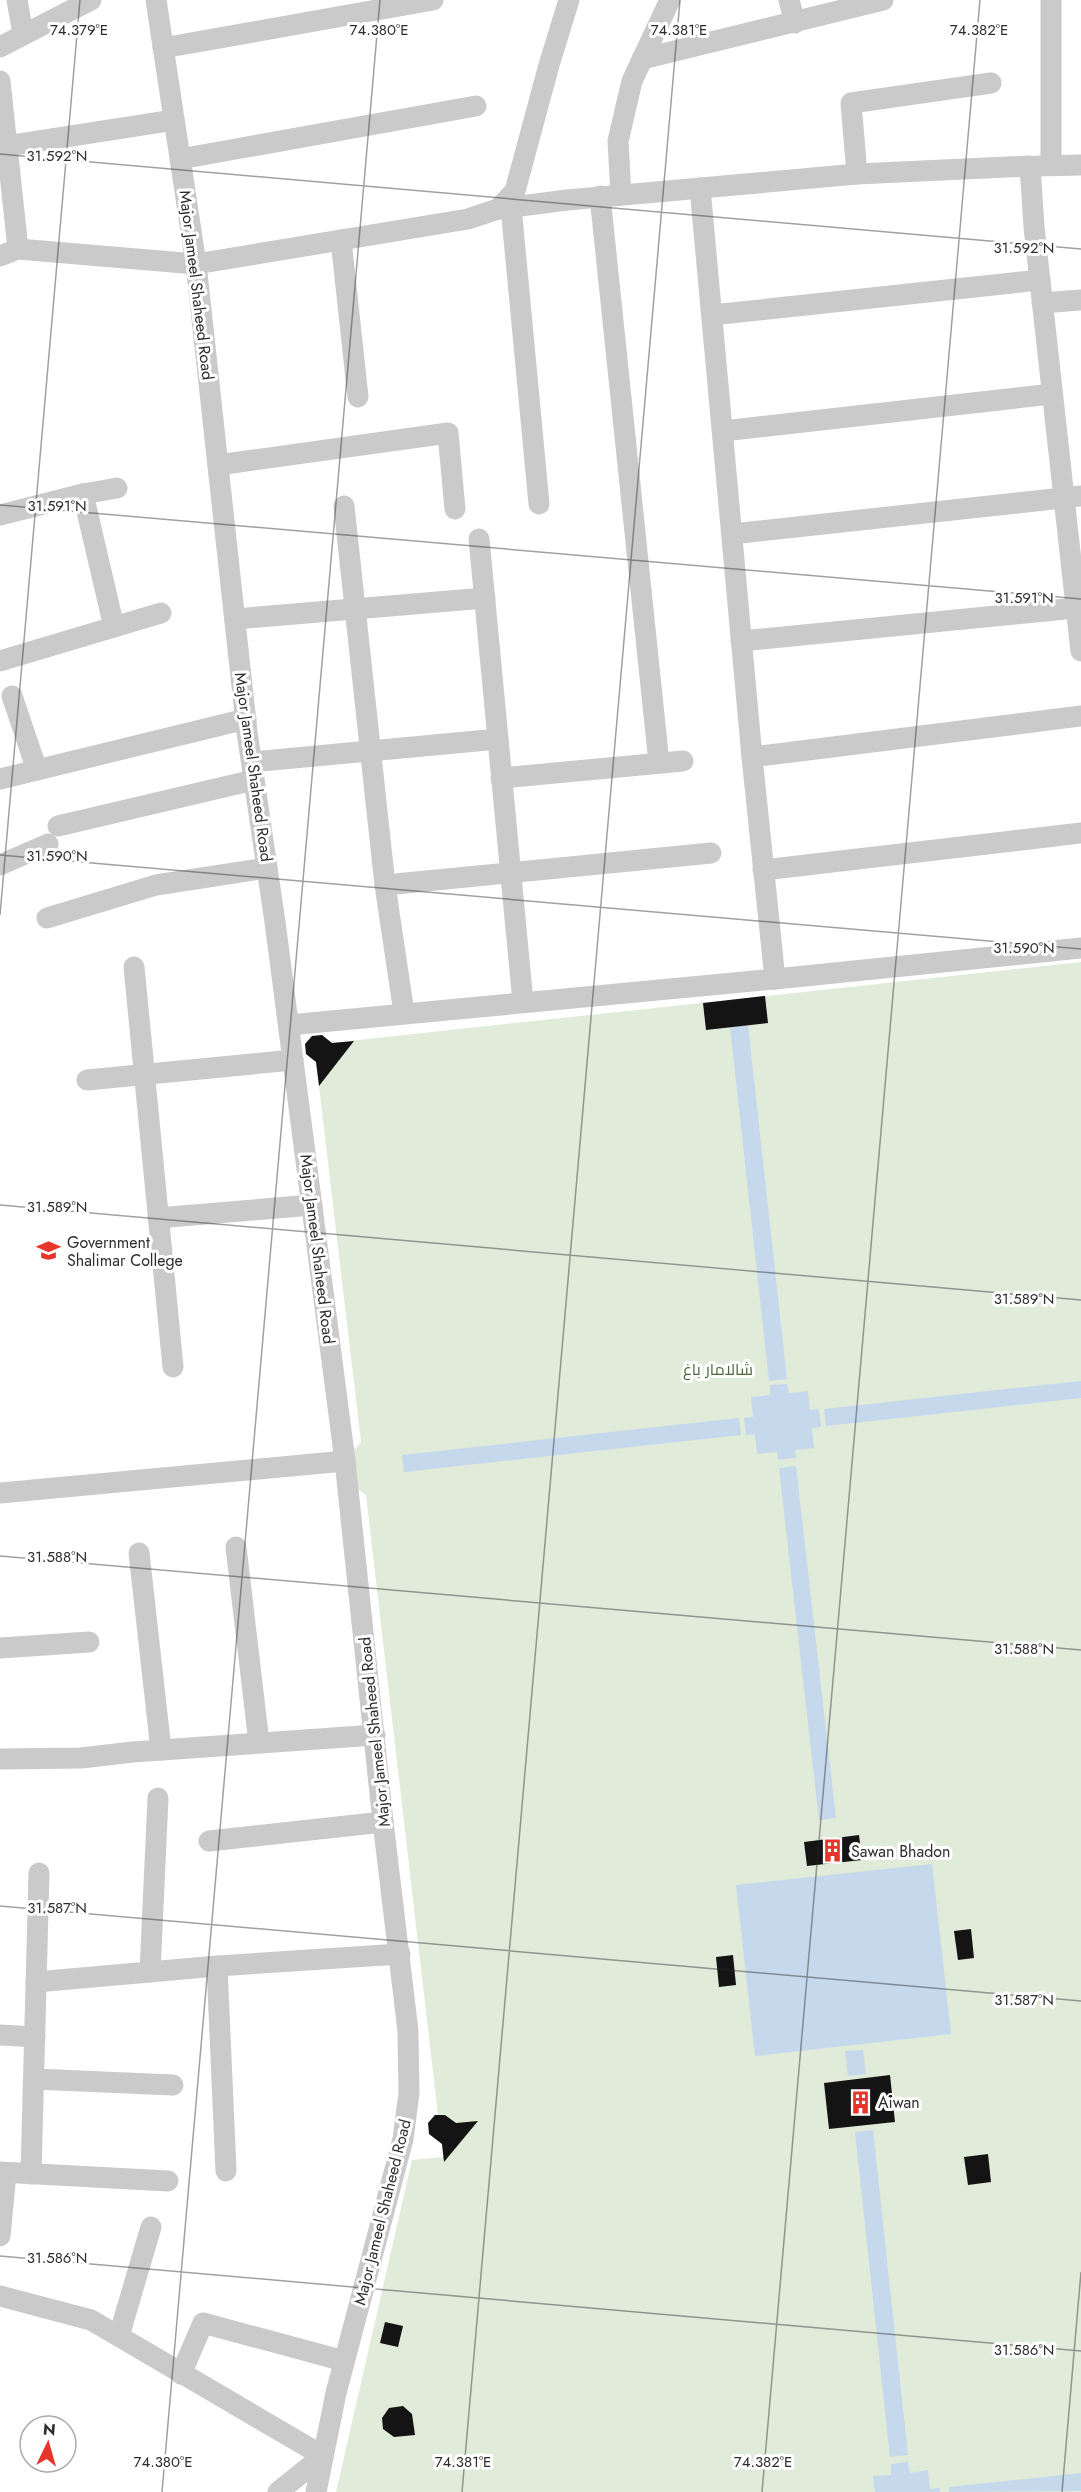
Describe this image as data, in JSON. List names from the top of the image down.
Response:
{
  "streets": {
    "street": ["Major Jameel Shaheed Road"]
  },
  "parks": ["شالامار باغ"],
  "places": {
    "school or university": ["Government Shalimar College"],
    "building": ["Sawan Bhadon", "Aiwan"]
  },
  "north": "top",
  "coordinates": [
    "74.379°E",
    "74.380°E",
    "74.381°E",
    "74.382°E",
    "31.592°N",
    "31.591°N",
    "31.590°N",
    "31.589°N",
    "31.588°N",
    "31.587°N",
    "31.586°N"
  ]
}
